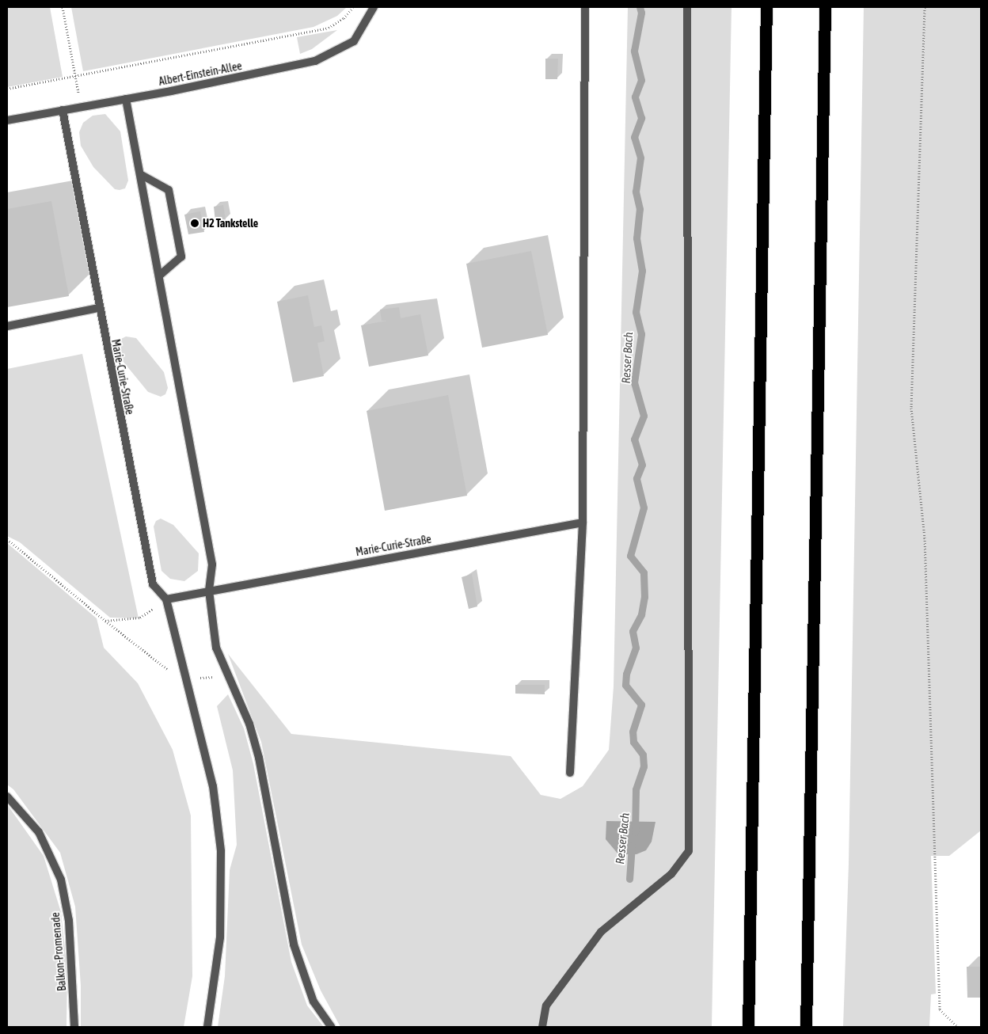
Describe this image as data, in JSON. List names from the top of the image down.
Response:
{
  "streets": {
    "street": ["Albert-Einstein-Allee", "Marie-Curie-Straße", "Balkon-Promenade"]
  },
  "crossings": [
    ["Albert-Einstein-Allee", "Marie-Curie-Straße"]
  ],
  "water": ["Resser Bach"],
  "places": ["H2 Tankstelle"]
}
